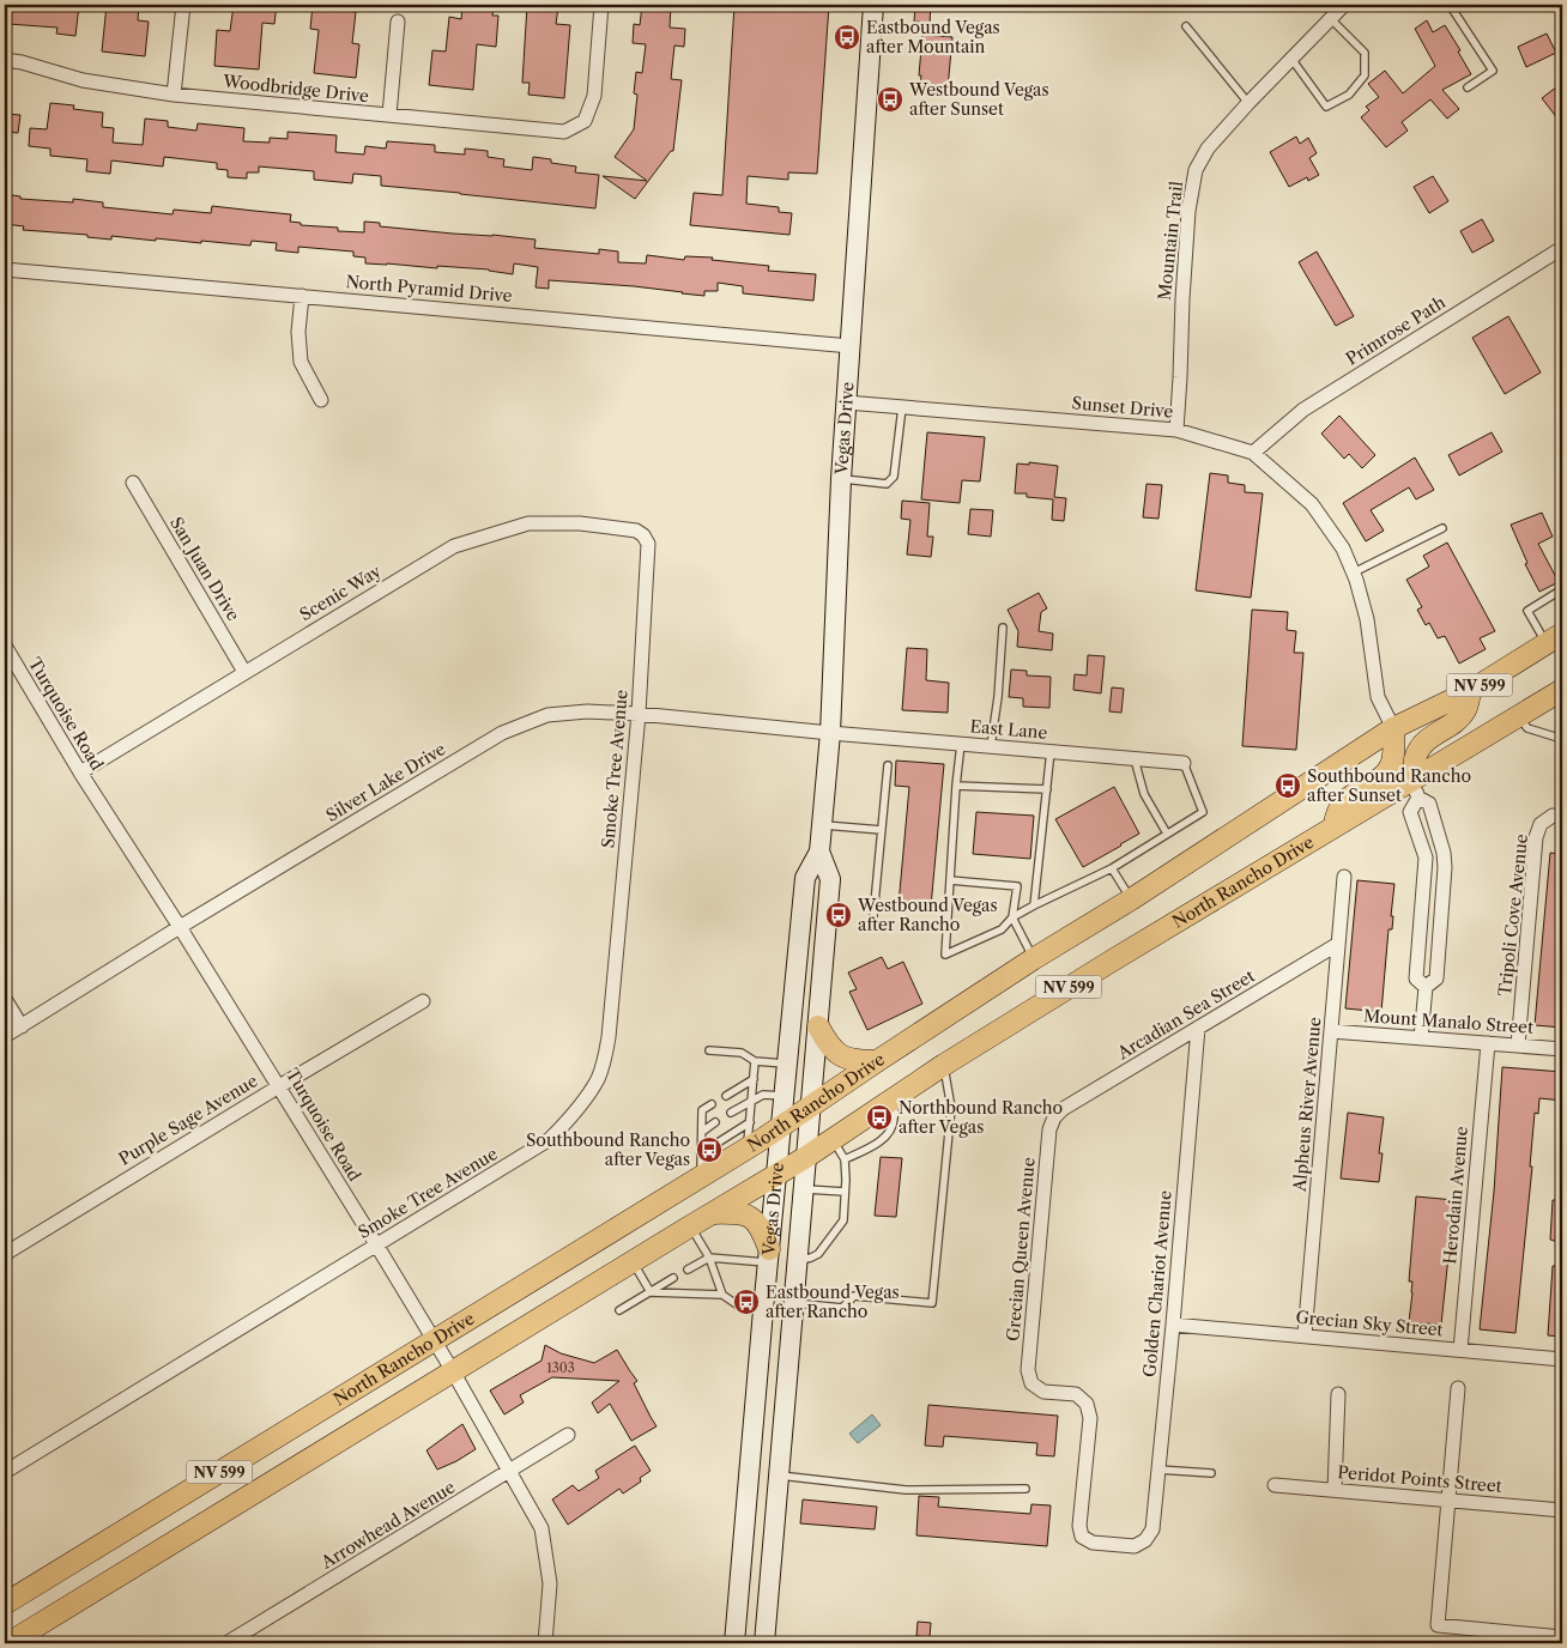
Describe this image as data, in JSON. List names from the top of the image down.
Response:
{
  "streets": {
    "main road": ["Vegas Drive", "NV 599", "North Rancho Drive"],
    "street": [
      "Woodbridge Drive",
      "Mountain Trail",
      "North Pyramid Drive",
      "Primrose Path",
      "Sunset Drive",
      "San Juan Drive",
      "Scenic Way",
      "Turquoise Road",
      "East Lane",
      "Smoke Tree Avenue",
      "Silver Lake Drive",
      "Tripoli Cove Avenue",
      "Arcadian Sea Street",
      "Mount Manalo Street",
      "Alpheus River Avenue",
      "Purple Sage Avenue",
      "Herodain Avenue",
      "Grecian Queen Avenue",
      "Golden Chariot Avenue",
      "Grecian Sky Street",
      "Peridot Points Street",
      "Arrowhead Avenue"
    ]
  },
  "crossings": [
    ["Mountain Trail", "Sunset Drive"],
    ["North Pyramid Drive", "Vegas Drive"],
    ["Primrose Path", "Sunset Drive"],
    ["Sunset Drive", "Vegas Drive"],
    ["Sunset Drive", "North Rancho Drive"],
    ["Vegas Drive", "East Lane"],
    ["Vegas Drive", "Silver Lake Drive"],
    ["Vegas Drive", "North Rancho Drive"],
    ["San Juan Drive", "Scenic Way"],
    ["Scenic Way", "Turquoise Road"],
    ["Scenic Way", "Smoke Tree Avenue"],
    ["Turquoise Road", "Smoke Tree Avenue"],
    ["Turquoise Road", "Silver Lake Drive"],
    ["Turquoise Road", "North Rancho Drive"],
    ["Turquoise Road", "Purple Sage Avenue"],
    ["Turquoise Road", "Arrowhead Avenue"],
    ["East Lane", "Silver Lake Drive"],
    ["Smoke Tree Avenue", "Silver Lake Drive"],
    ["Tripoli Cove Avenue", "Mount Manalo Street"],
    ["Arcadian Sea Street", "Alpheus River Avenue"],
    ["Arcadian Sea Street", "Grecian Queen Avenue"],
    ["Arcadian Sea Street", "Golden Chariot Avenue"],
    ["Mount Manalo Street", "Alpheus River Avenue"],
    ["Mount Manalo Street", "Herodain Avenue"],
    ["Alpheus River Avenue", "Grecian Sky Street"],
    ["Herodain Avenue", "Grecian Sky Street"],
    ["Grecian Queen Avenue", "Golden Chariot Avenue"],
    ["Golden Chariot Avenue", "Grecian Sky Street"]
  ],
  "places": {
    "bus stop": [
      "Eastbound Vegas after Mountain",
      "Westbound Vegas after Sunset",
      "Southbound Rancho after Sunset",
      "Westbound Vegas after Rancho",
      "Northbound Rancho after Vegas",
      "Southbound Rancho after Vegas",
      "Eastbound Vegas after Rancho"
    ]
  },
  "house_numbers": ["1303"]
}
